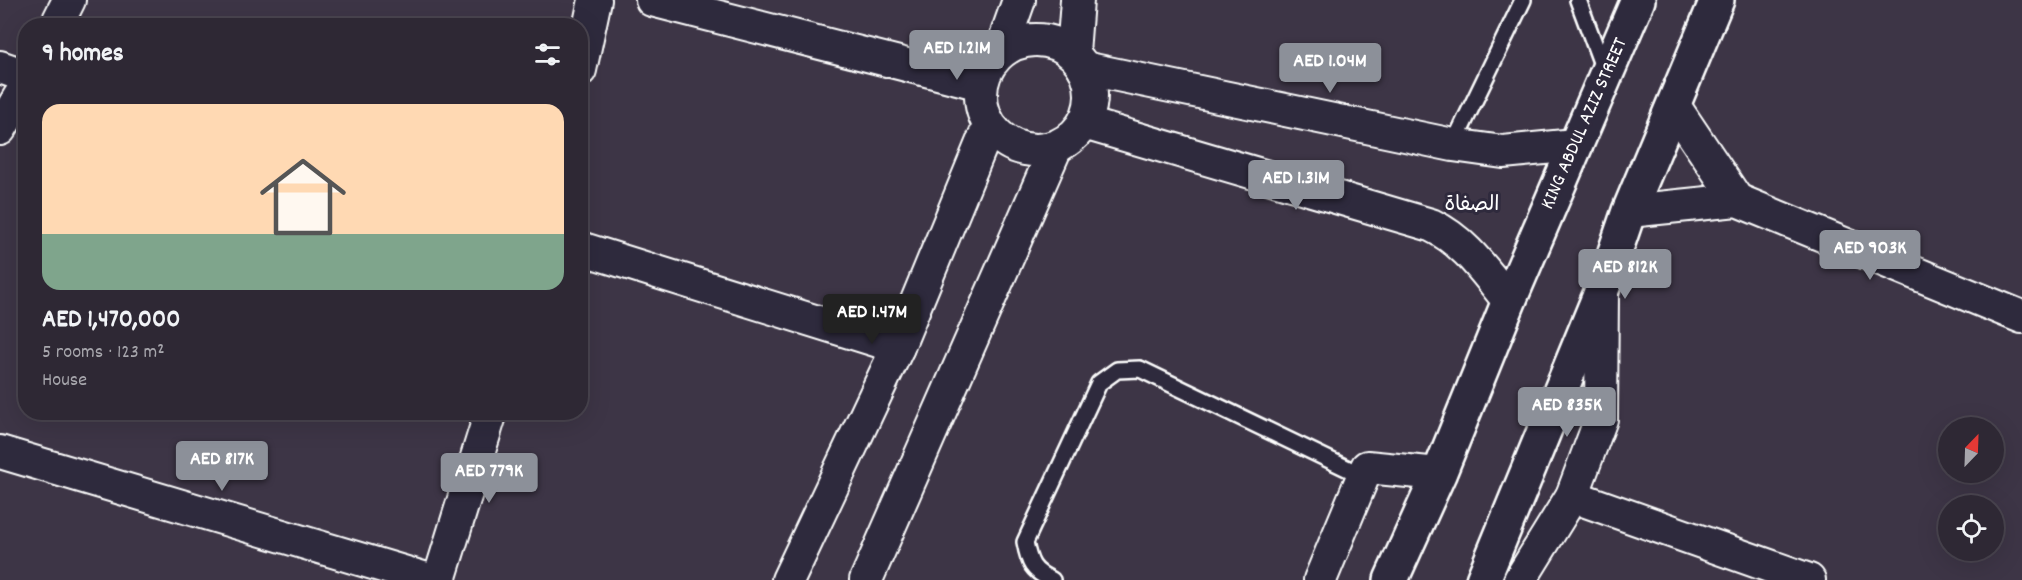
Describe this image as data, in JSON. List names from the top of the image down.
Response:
{
  "streets": {
    "main road": ["KING ABDUL AZIZ STREET"]
  },
  "districts": ["الصفاة"],
  "north": "top right",
  "page": {
    "heading": "9 homes",
    "price": [
      "AED 1.21M",
      "AED 1.04M",
      "AED 1.31M",
      "AED 903K",
      "AED 812K",
      "AED 1.47M",
      "AED 835K",
      "AED 817K",
      "AED 779K"
    ],
    "list": [
      {
        "name": "AED 1,470,000",
        "note": "5 rooms · 123 m² · House"
      }
    ]
  }
}
